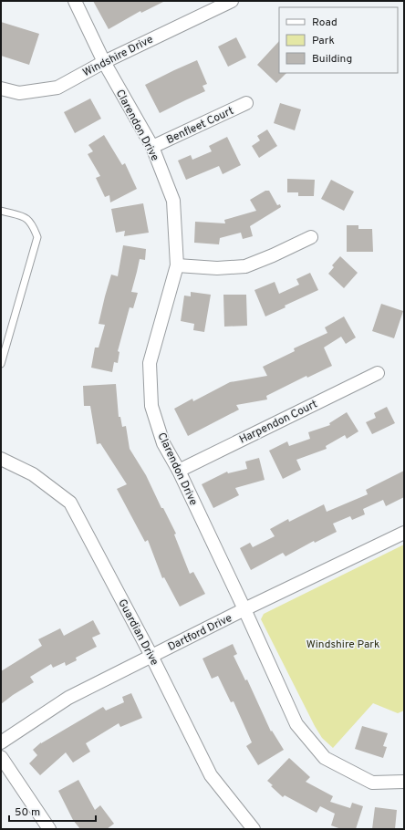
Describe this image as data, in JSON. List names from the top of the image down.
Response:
{
  "streets": {
    "street": [
      "Windshire Drive",
      "Clarendon Drive",
      "Benfleet Court",
      "Harpendon Court",
      "Guardian Drive",
      "Dartford Drive"
    ]
  },
  "crossings": [
    ["Windshire Drive", "Clarendon Drive"],
    ["Clarendon Drive", "Benfleet Court"],
    ["Clarendon Drive", "Harpendon Court"],
    ["Clarendon Drive", "Dartford Drive"],
    ["Guardian Drive", "Dartford Drive"]
  ],
  "parks": ["Windshire Park"],
  "legend": ["Road", "Park", "Building"],
  "scale_bar": "50 m"
}
